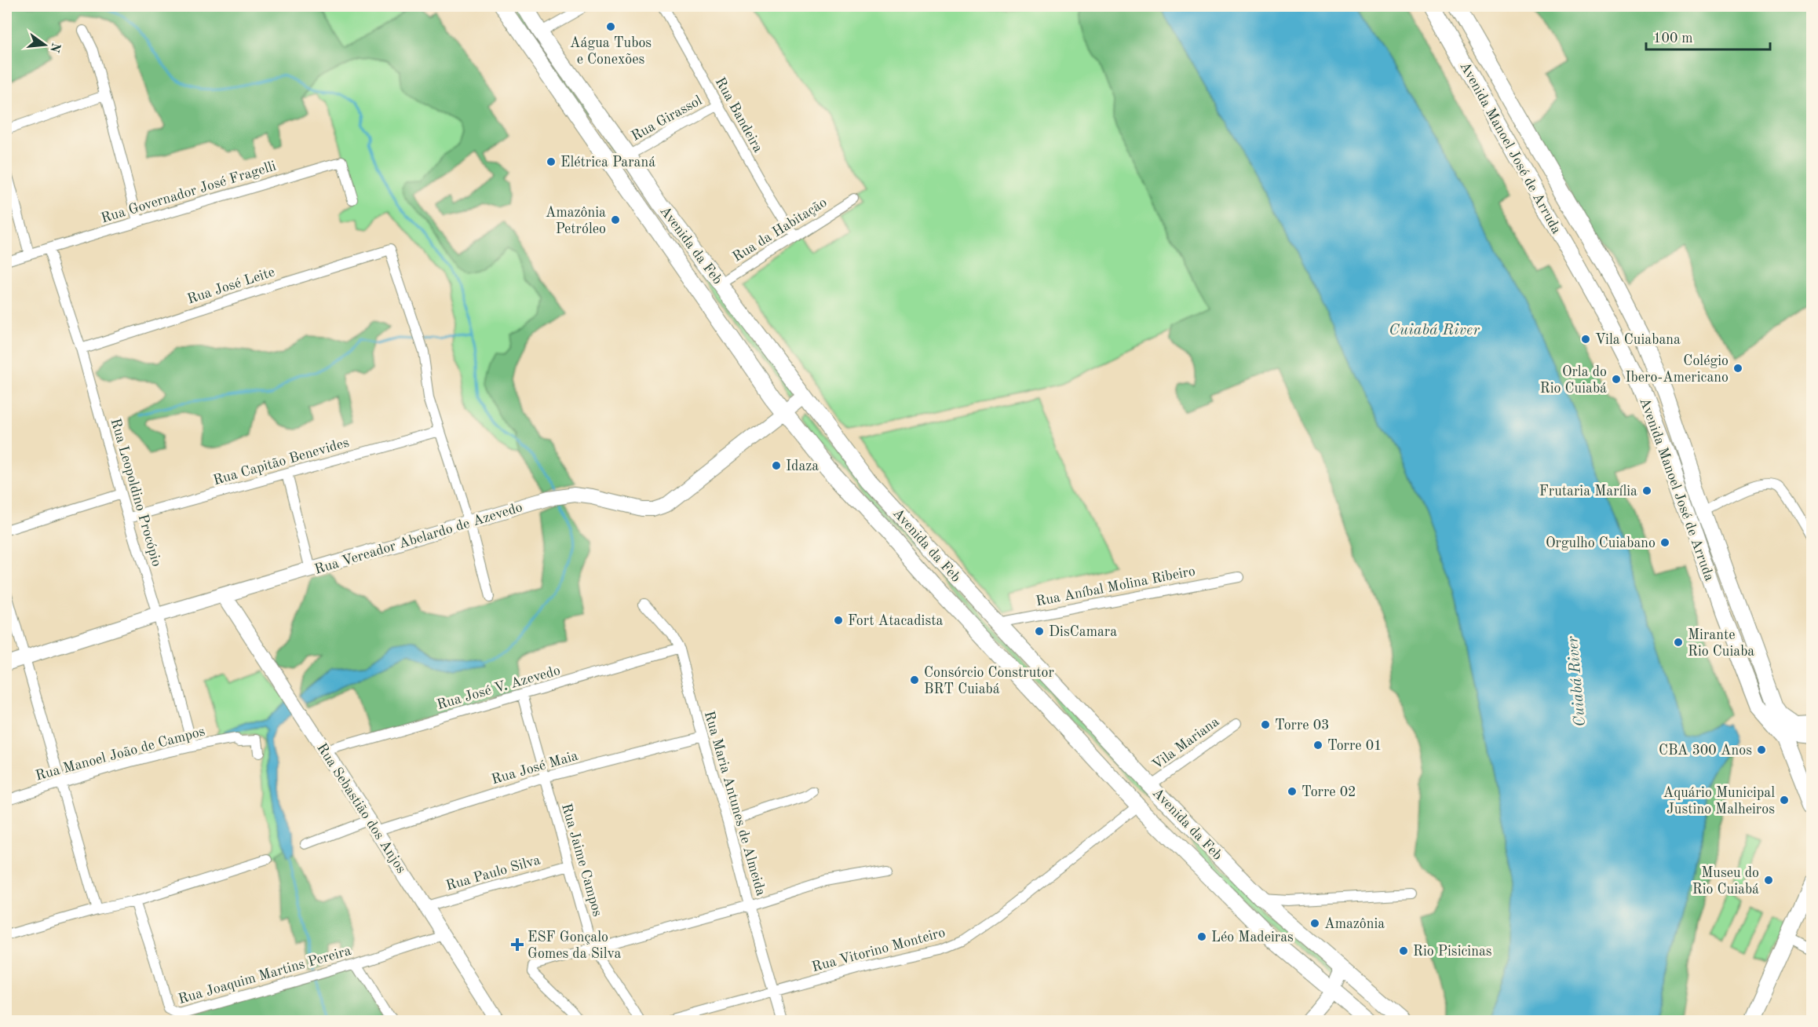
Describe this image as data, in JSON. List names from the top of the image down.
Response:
{
  "streets": {
    "main road": ["Avenida Manoel José de Arruda", "Avenida da Feb"],
    "street": [
      "Rua Bandeira",
      "Rua Girassol",
      "Rua Governador José Fragelli",
      "Rua da Habitação",
      "Rua José Leite",
      "Rua Capitão Benevides",
      "Rua Leopoldino Procópio",
      "Rua Vereador Abelardo de Azevedo",
      "Rua Aníbal Molina Ribeiro",
      "Rua José V. Azevedo",
      "Vila Mariana",
      "Rua Manoel João de Campos",
      "Rua José Maia",
      "Rua Maria Antunes de Almeida",
      "Rua Sebastião dos Anjos",
      "Rua Jaime Campos",
      "Rua Paulo Silva",
      "Rua Vitorino Monteiro",
      "Rua Joaquim Martins Pereira"
    ]
  },
  "crossings": [
    ["Rua Bandeira", "Rua Girassol"],
    ["Rua Bandeira", "Rua da Habitação"],
    ["Rua Girassol", "Avenida da Feb"],
    ["Rua Governador José Fragelli", "Rua Leopoldino Procópio"],
    ["Rua da Habitação", "Avenida da Feb"],
    ["Avenida da Feb", "Rua Vereador Abelardo de Azevedo"],
    ["Avenida da Feb", "Rua Aníbal Molina Ribeiro"],
    ["Avenida da Feb", "Vila Mariana"],
    ["Avenida da Feb", "Rua Vitorino Monteiro"],
    ["Rua José Leite", "Rua Capitão Benevides"],
    ["Rua José Leite", "Rua Leopoldino Procópio"],
    ["Rua Capitão Benevides", "Rua Leopoldino Procópio"],
    ["Rua Leopoldino Procópio", "Rua Vereador Abelardo de Azevedo"],
    ["Rua Leopoldino Procópio", "Rua Manoel João de Campos"],
    ["Rua Vereador Abelardo de Azevedo", "Rua Sebastião dos Anjos"],
    ["Rua José V. Azevedo", "Rua Maria Antunes de Almeida"],
    ["Rua José V. Azevedo", "Rua Sebastião dos Anjos"],
    ["Rua José V. Azevedo", "Rua Jaime Campos"],
    ["Rua José Maia", "Rua Maria Antunes de Almeida"],
    ["Rua José Maia", "Rua Sebastião dos Anjos"],
    ["Rua José Maia", "Rua Jaime Campos"],
    ["Rua Maria Antunes de Almeida", "Rua Vitorino Monteiro"],
    ["Rua Sebastião dos Anjos", "Rua Paulo Silva"],
    ["Rua Sebastião dos Anjos", "Rua Joaquim Martins Pereira"],
    ["Rua Jaime Campos", "Rua Paulo Silva"]
  ],
  "water": ["Cuiabá River"],
  "places": {
    "other": [
      "Aágua Tubos e Conexões",
      "Elétrica Paraná",
      "Amazônia Petróleo",
      "Vila Cuiabana",
      "Colégio Ibero-Americano",
      "Orla do Rio Cuiabá",
      "Idaza",
      "Frutaria Marília",
      "Orgulho Cuiabano",
      "Fort Atacadista",
      "DisCamara",
      "Mirante Rio Cuiaba",
      "Consórcio Construtor BRT Cuiabá",
      "Torre 03",
      "Torre 01",
      "CBA 300 Anos",
      "Torre 02",
      "Aquário Municipal Justino Malheiros",
      "Museu do Rio Cuiabá",
      "Amazônia",
      "Léo Madeiras",
      "Rio Pisicinas"
    ],
    "health": ["ESF Gonçalo Gomes da Silva"]
  },
  "scale_bar": "100 m",
  "north": "right"
}
